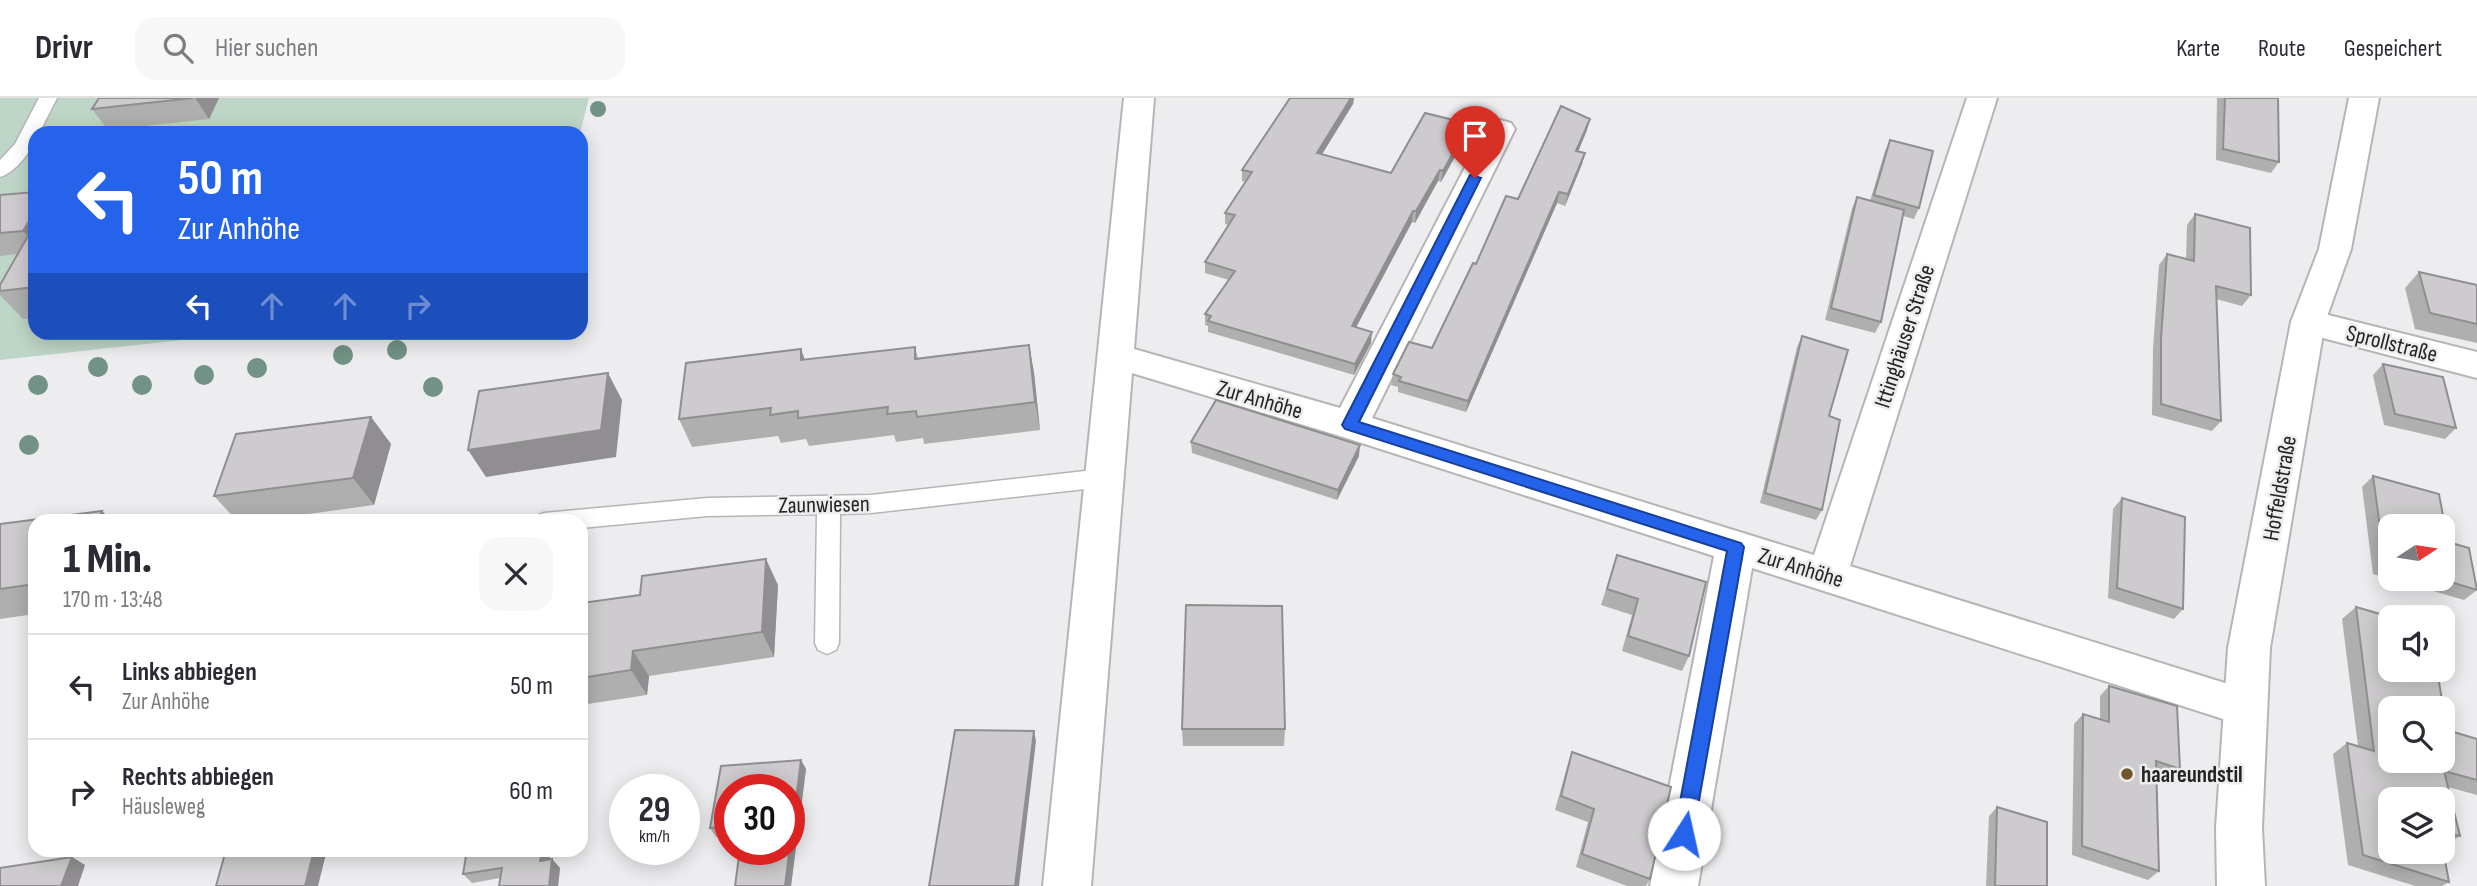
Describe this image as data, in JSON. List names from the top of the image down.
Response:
{
  "streets": {
    "street": [
      "Ittinghäuser Straße",
      "Sprollstraße",
      "Zur Anhöhe",
      "Hoffeldstraße"
    ],
    "lane": ["Zaunwiesen"]
  },
  "crossings": [
    ["Ittinghäuser Straße", "Zur Anhöhe"],
    ["Sprollstraße", "Hoffeldstraße"],
    ["Zur Anhöhe", "Hoffeldstraße"]
  ],
  "places": ["haareundstil"],
  "north": "right",
  "page": {
    "header": "Drivr",
    "search": "Hier suchen",
    "nav": ["Karte", "Route", "Gespeichert"],
    "turn": ["50 m", "Zur Anhöhe"],
    "heading": ["1 Min.", "170 m · 13:48"],
    "list": [
      {
        "name": "Links abbiegen",
        "note": "Zur Anhöhe",
        "value": "50 m"
      },
      {
        "name": "Rechts abbiegen",
        "note": "Häusleweg",
        "value": "60 m"
      }
    ],
    "speed": "29 km/h",
    "limit": "30"
  }
}
